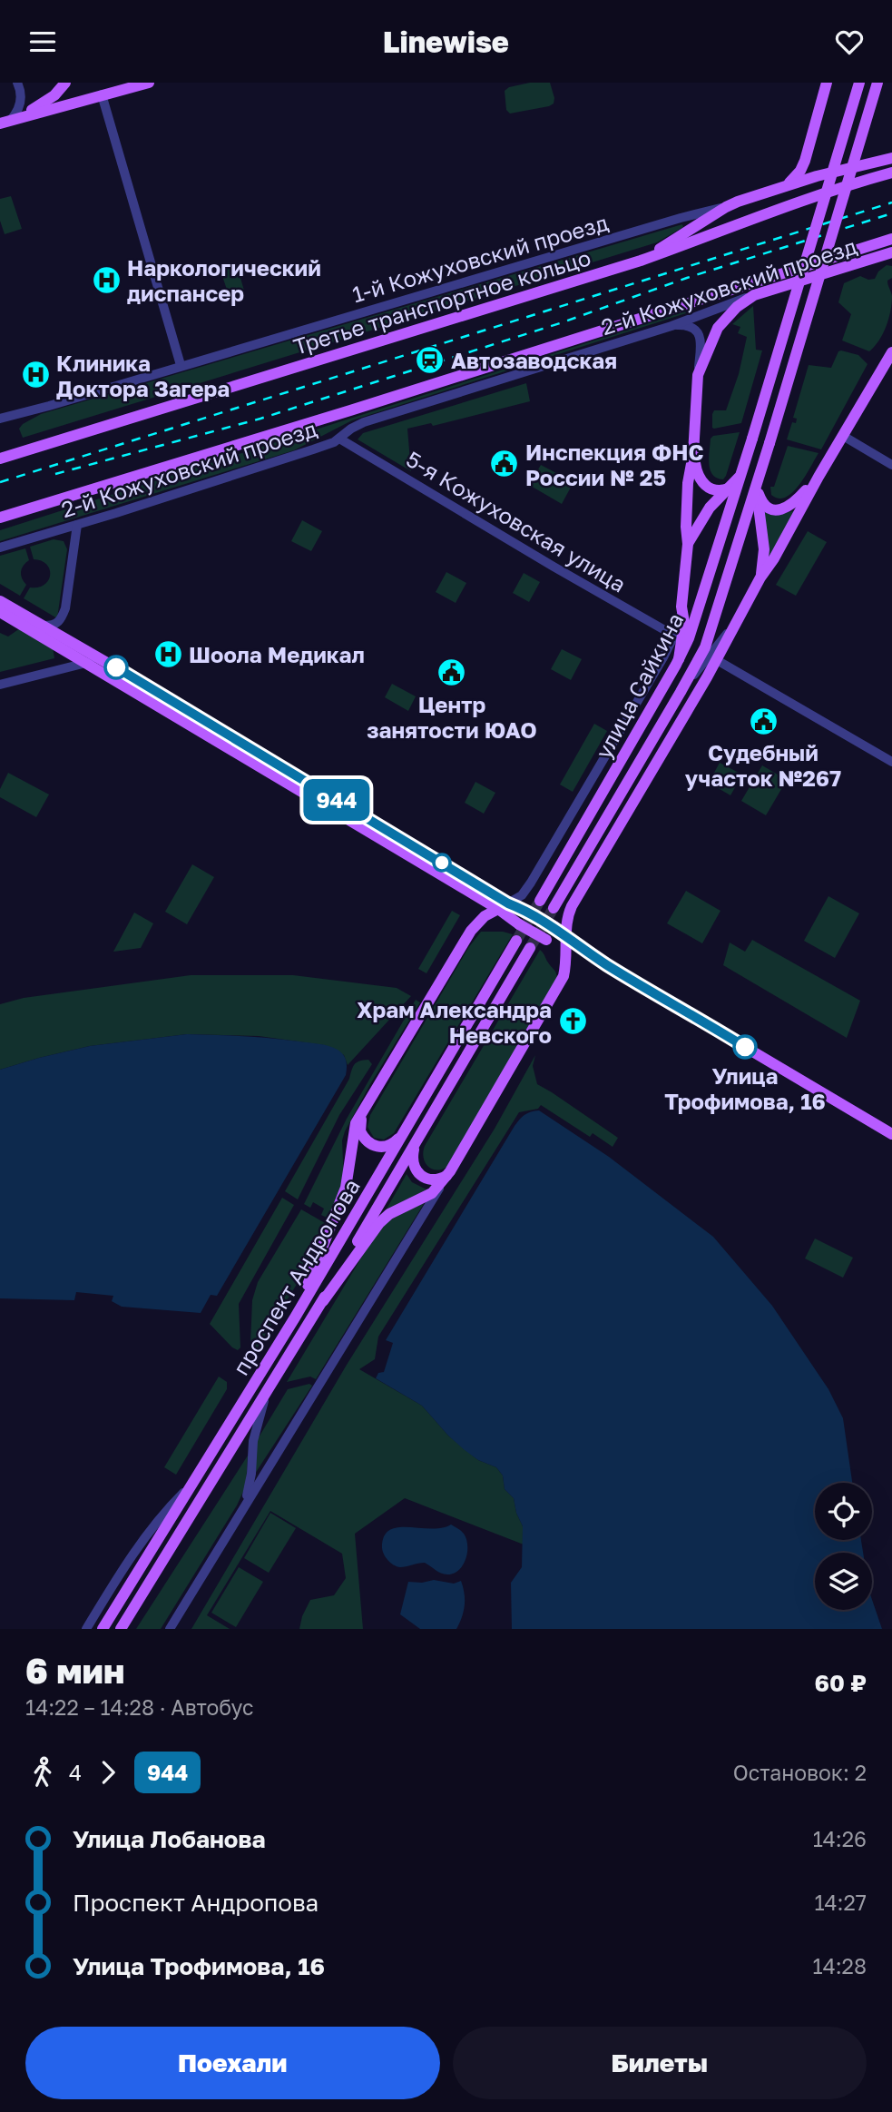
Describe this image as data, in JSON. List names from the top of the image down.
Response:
{
  "streets": {
    "main road": [
      "1-й Кожуховский проезд",
      "2-й Кожуховский проезд",
      "Третье транспортное кольцо",
      "улица Сайкина",
      "проспект Андропова"
    ],
    "street": ["5-я Кожуховская улица"]
  },
  "crossings": [
    ["2-й Кожуховский проезд", "5-я Кожуховская улица"]
  ],
  "places": {
    "hospital": ["Наркологический диспансер", "Клиника Доктора Загера", "Шоола Медикал"],
    "station": ["Автозаводская"],
    "public building": ["Инспекция ФНС России № 25", "Центр занятости ЮАО", "Судебный участок №267"],
    "church": ["Храм Александра Невского"],
    "other": ["Улица Трофимова, 16"]
  },
  "lines": ["bus line 944"],
  "page": {
    "header": "Linewise",
    "on_map": "944",
    "heading": ["6 мин", "14:22 – 14:28 · Автобус", "60 ₽"],
    "legs": ["4", "944", "Остановок: 2"],
    "list": [
      {
        "name": "Улица Лобанова",
        "value": "14:26"
      },
      {
        "name": "Проспект Андропова",
        "value": "14:27"
      },
      {
        "name": "Улица Трофимова, 16",
        "value": "14:28"
      }
    ],
    "buttons": ["Поехали", "Билеты"]
  }
}
